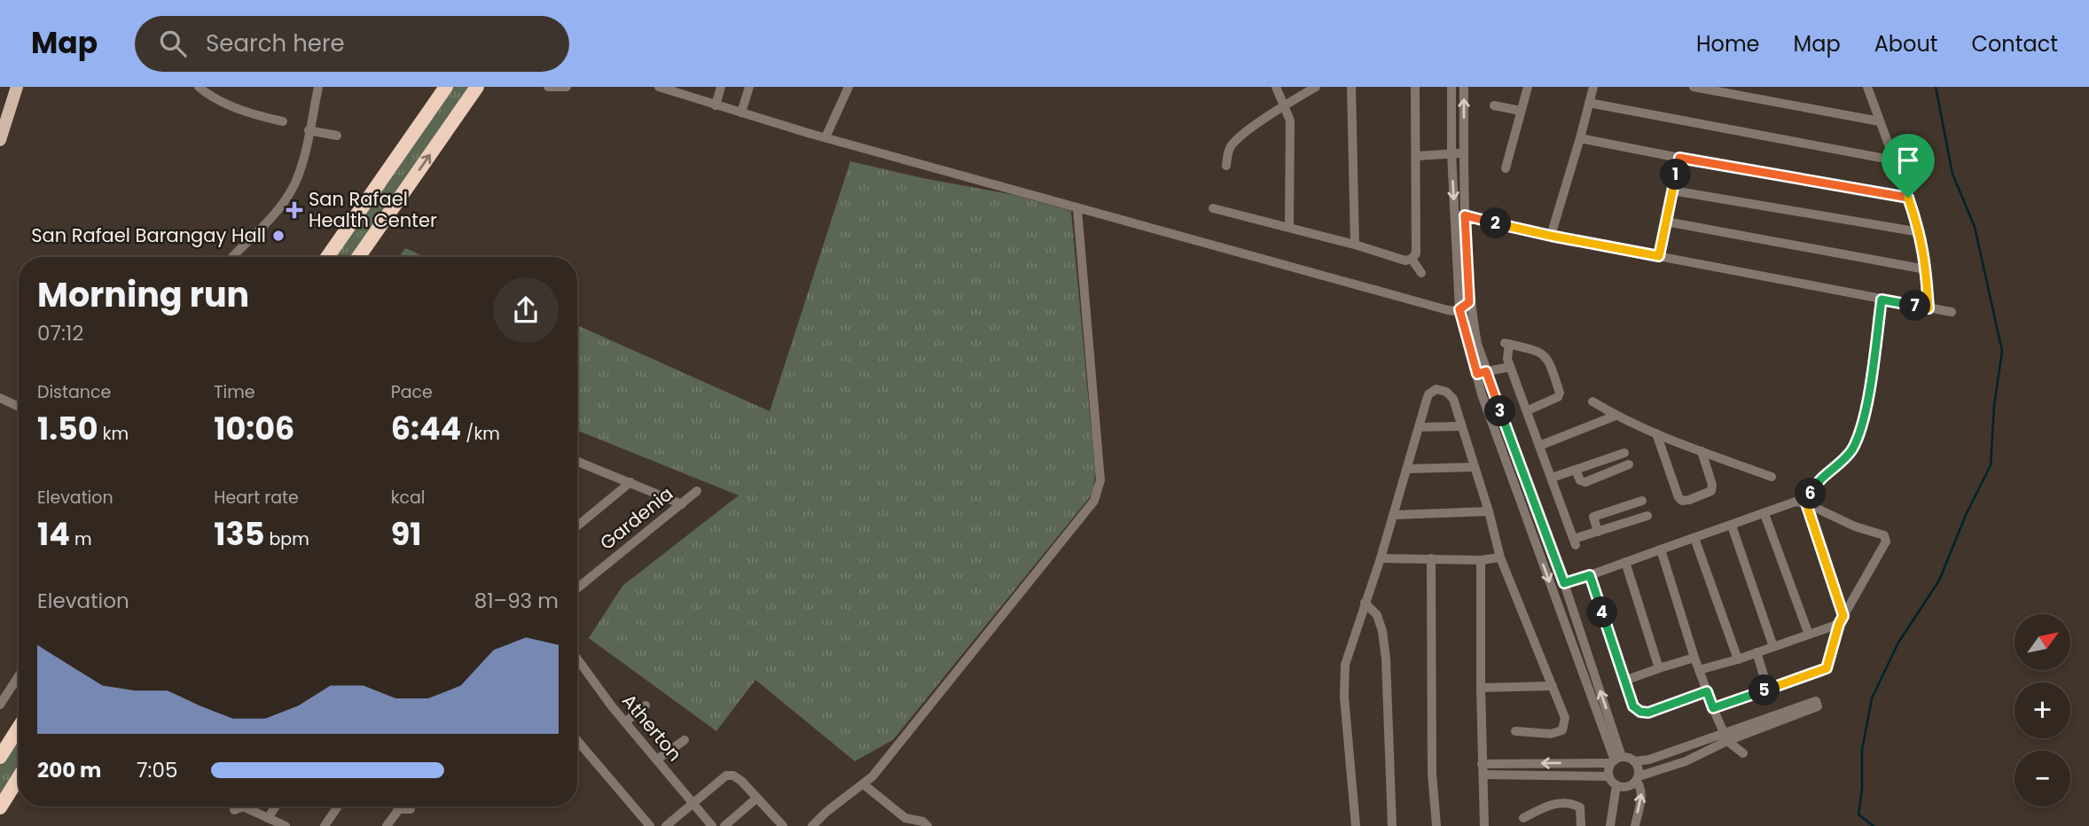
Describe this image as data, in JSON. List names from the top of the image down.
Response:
{
  "streets": {
    "street": ["Gardenia", "Atherton"]
  },
  "places": {
    "health": ["San Rafael Health Center"],
    "other": ["San Rafael Barangay Hall"]
  },
  "north": "top right",
  "page": {
    "header": "Map",
    "search": "Search here",
    "nav": [
      "Home",
      "Map",
      "About",
      "Contact"
    ],
    "pins": [
      "1",
      "2",
      "7",
      "3",
      "6",
      "4",
      "5"
    ],
    "heading": ["Morning run", "07:12"],
    "stats": [
      ["Distance", "1.50 km"],
      ["Time", "10:06"],
      ["Pace", "6:44 /km"],
      ["Elevation", "14 m"],
      ["Heart rate", "135 bpm"],
      ["kcal", "91"]
    ],
    "chart": ["Elevation", "81–93 m"],
    "map_buttons": ["+", "−"],
    "list": [
      {
        "name": "200 m",
        "note": "7:05"
      }
    ]
  }
}
